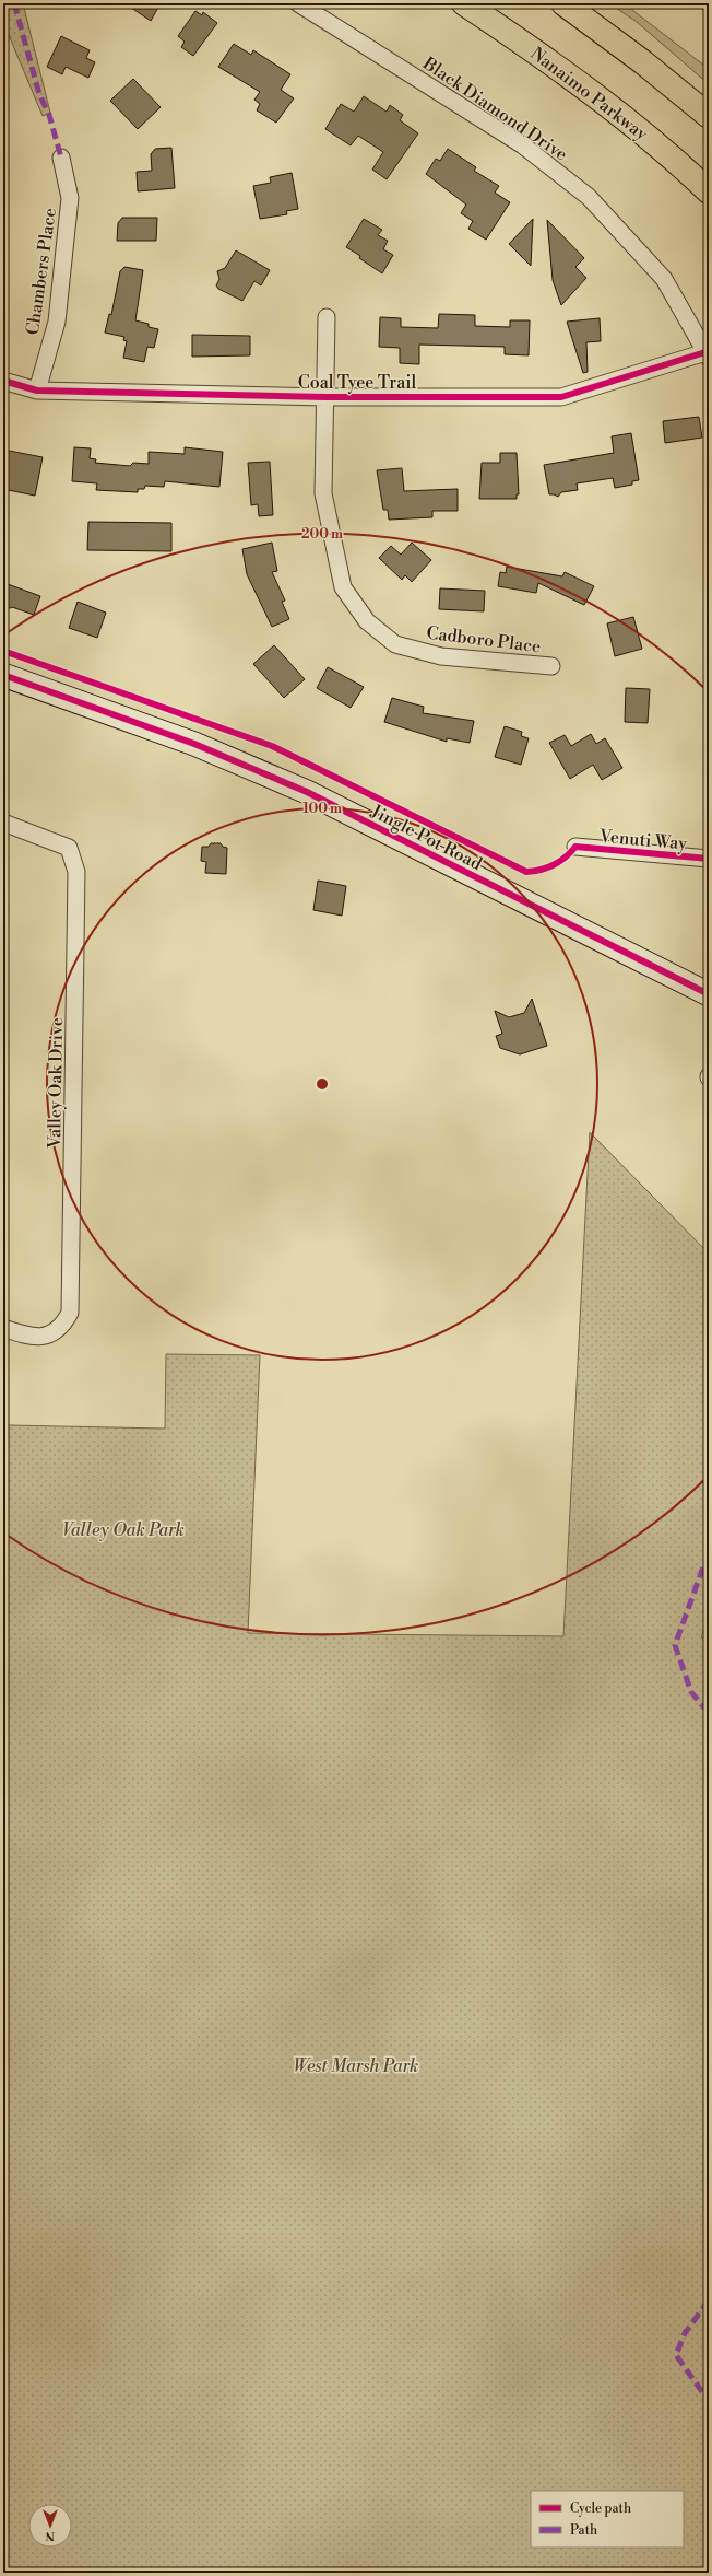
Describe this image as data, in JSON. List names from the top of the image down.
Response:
{
  "streets": {
    "highway": ["Nanaimo Parkway"],
    "main road": ["Jingle Pot Road"],
    "street": [
      "Black Diamond Drive",
      "Chambers Place",
      "Coal Tyee Trail",
      "Cadboro Place",
      "Venuti Way",
      "Valley Oak Drive"
    ]
  },
  "crossings": [
    ["Black Diamond Drive", "Coal Tyee Trail"],
    ["Chambers Place", "Coal Tyee Trail"],
    ["Coal Tyee Trail", "Cadboro Place"]
  ],
  "parks": ["Valley Oak Park", "West Marsh Park"],
  "legend": ["Cycle path", "Path"],
  "north": "bottom",
  "rings": ["200 m", "100 m"]
}
